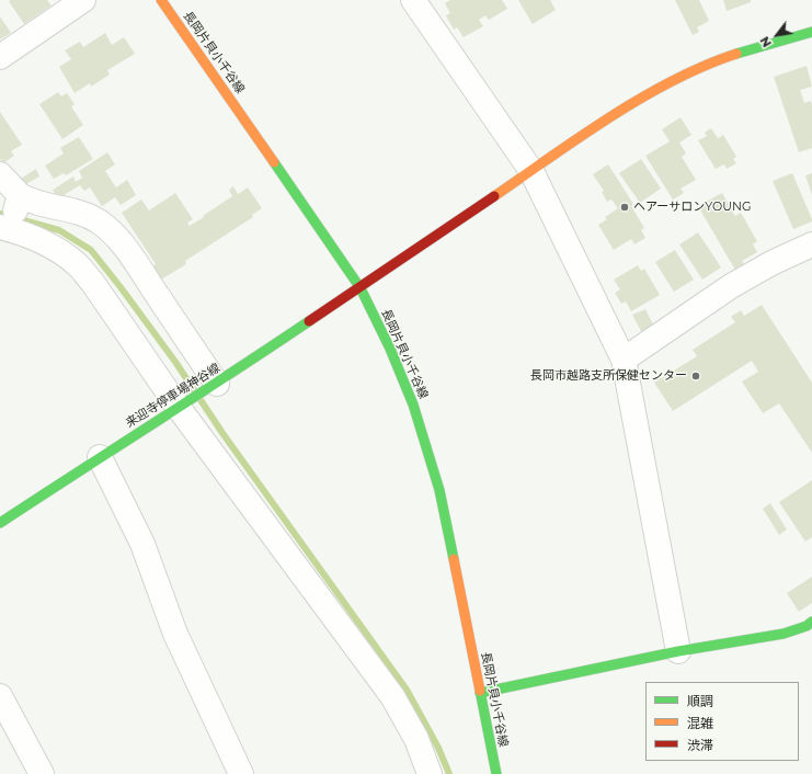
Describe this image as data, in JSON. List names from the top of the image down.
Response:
{
  "streets": {
    "main road": ["長岡片貝小千谷線", "来迎寺停車場神谷線"]
  },
  "crossings": [
    ["長岡片貝小千谷線", "来迎寺停車場神谷線"]
  ],
  "places": ["ヘアーサロンYOUNG", "長岡市越路支所保健センター"],
  "legend": ["順調", "混雑", "渋滞"],
  "north": "bottom left"
}
